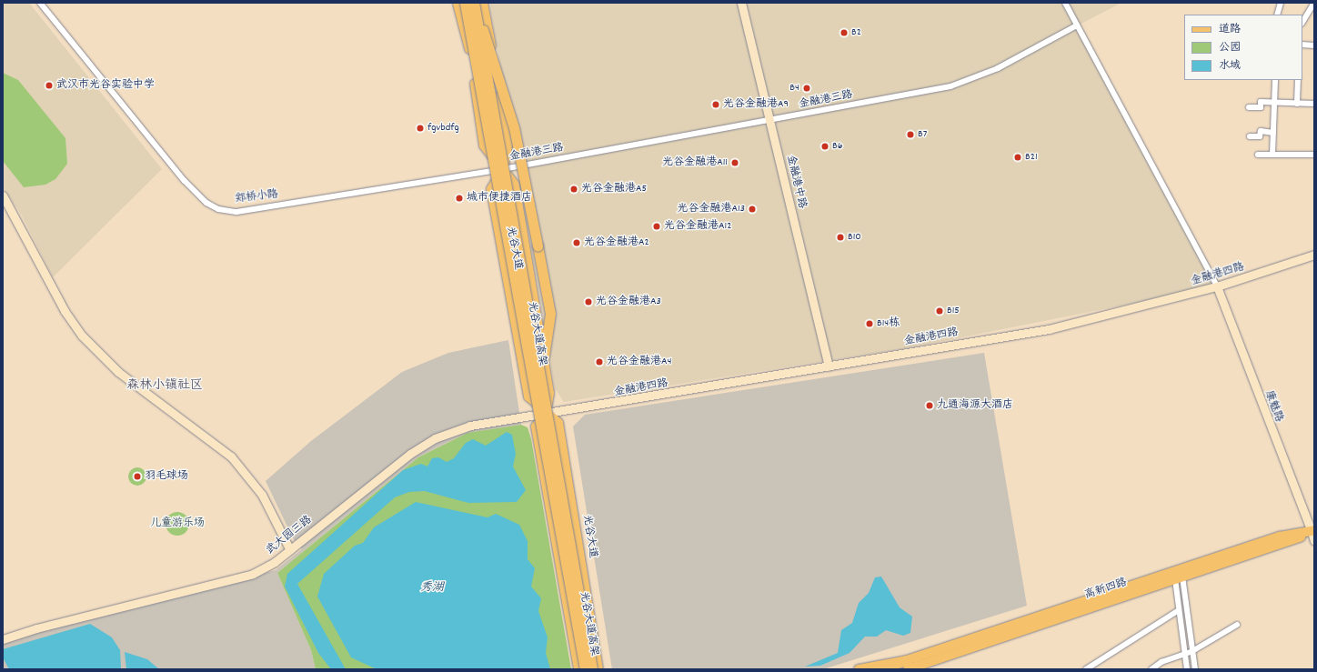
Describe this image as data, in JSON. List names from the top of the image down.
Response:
{
  "streets": {
    "highway": ["光谷大道高架"],
    "main road": ["光谷大道", "高新四路"],
    "street": [
      "金融港三路",
      "金融港中路",
      "郑桥小路",
      "金融港四路",
      "康魅路",
      "武大园三路"
    ]
  },
  "crossings": [
    ["金融港三路", "金融港中路"],
    ["金融港三路", "郑桥小路"],
    ["金融港三路", "光谷大道"],
    ["金融港中路", "金融港四路"],
    ["郑桥小路", "光谷大道"],
    ["光谷大道", "金融港四路"],
    ["光谷大道", "光谷大道高架"],
    ["光谷大道", "武大园三路"],
    ["金融港四路", "康魅路"],
    ["金融港四路", "武大园三路"],
    ["康魅路", "高新四路"]
  ],
  "districts": ["森林小镇社区"],
  "water": ["秀湖"],
  "parks": ["儿童游乐场"],
  "places": [
    "B2",
    "武汉市光谷实验中学",
    "B4",
    "光谷金融港A9",
    "fgvbdfg",
    "B7",
    "B6",
    "B21",
    "光谷金融港A11",
    "光谷金融港A5",
    "城市便捷酒店",
    "光谷金融港A13",
    "光谷金融港A12",
    "B10",
    "光谷金融港A2",
    "光谷金融港A3",
    "B15",
    "B14栋",
    "光谷金融港A4",
    "九通海源大酒店",
    "羽毛球场"
  ],
  "legend": ["道路", "公园", "水域"]
}
